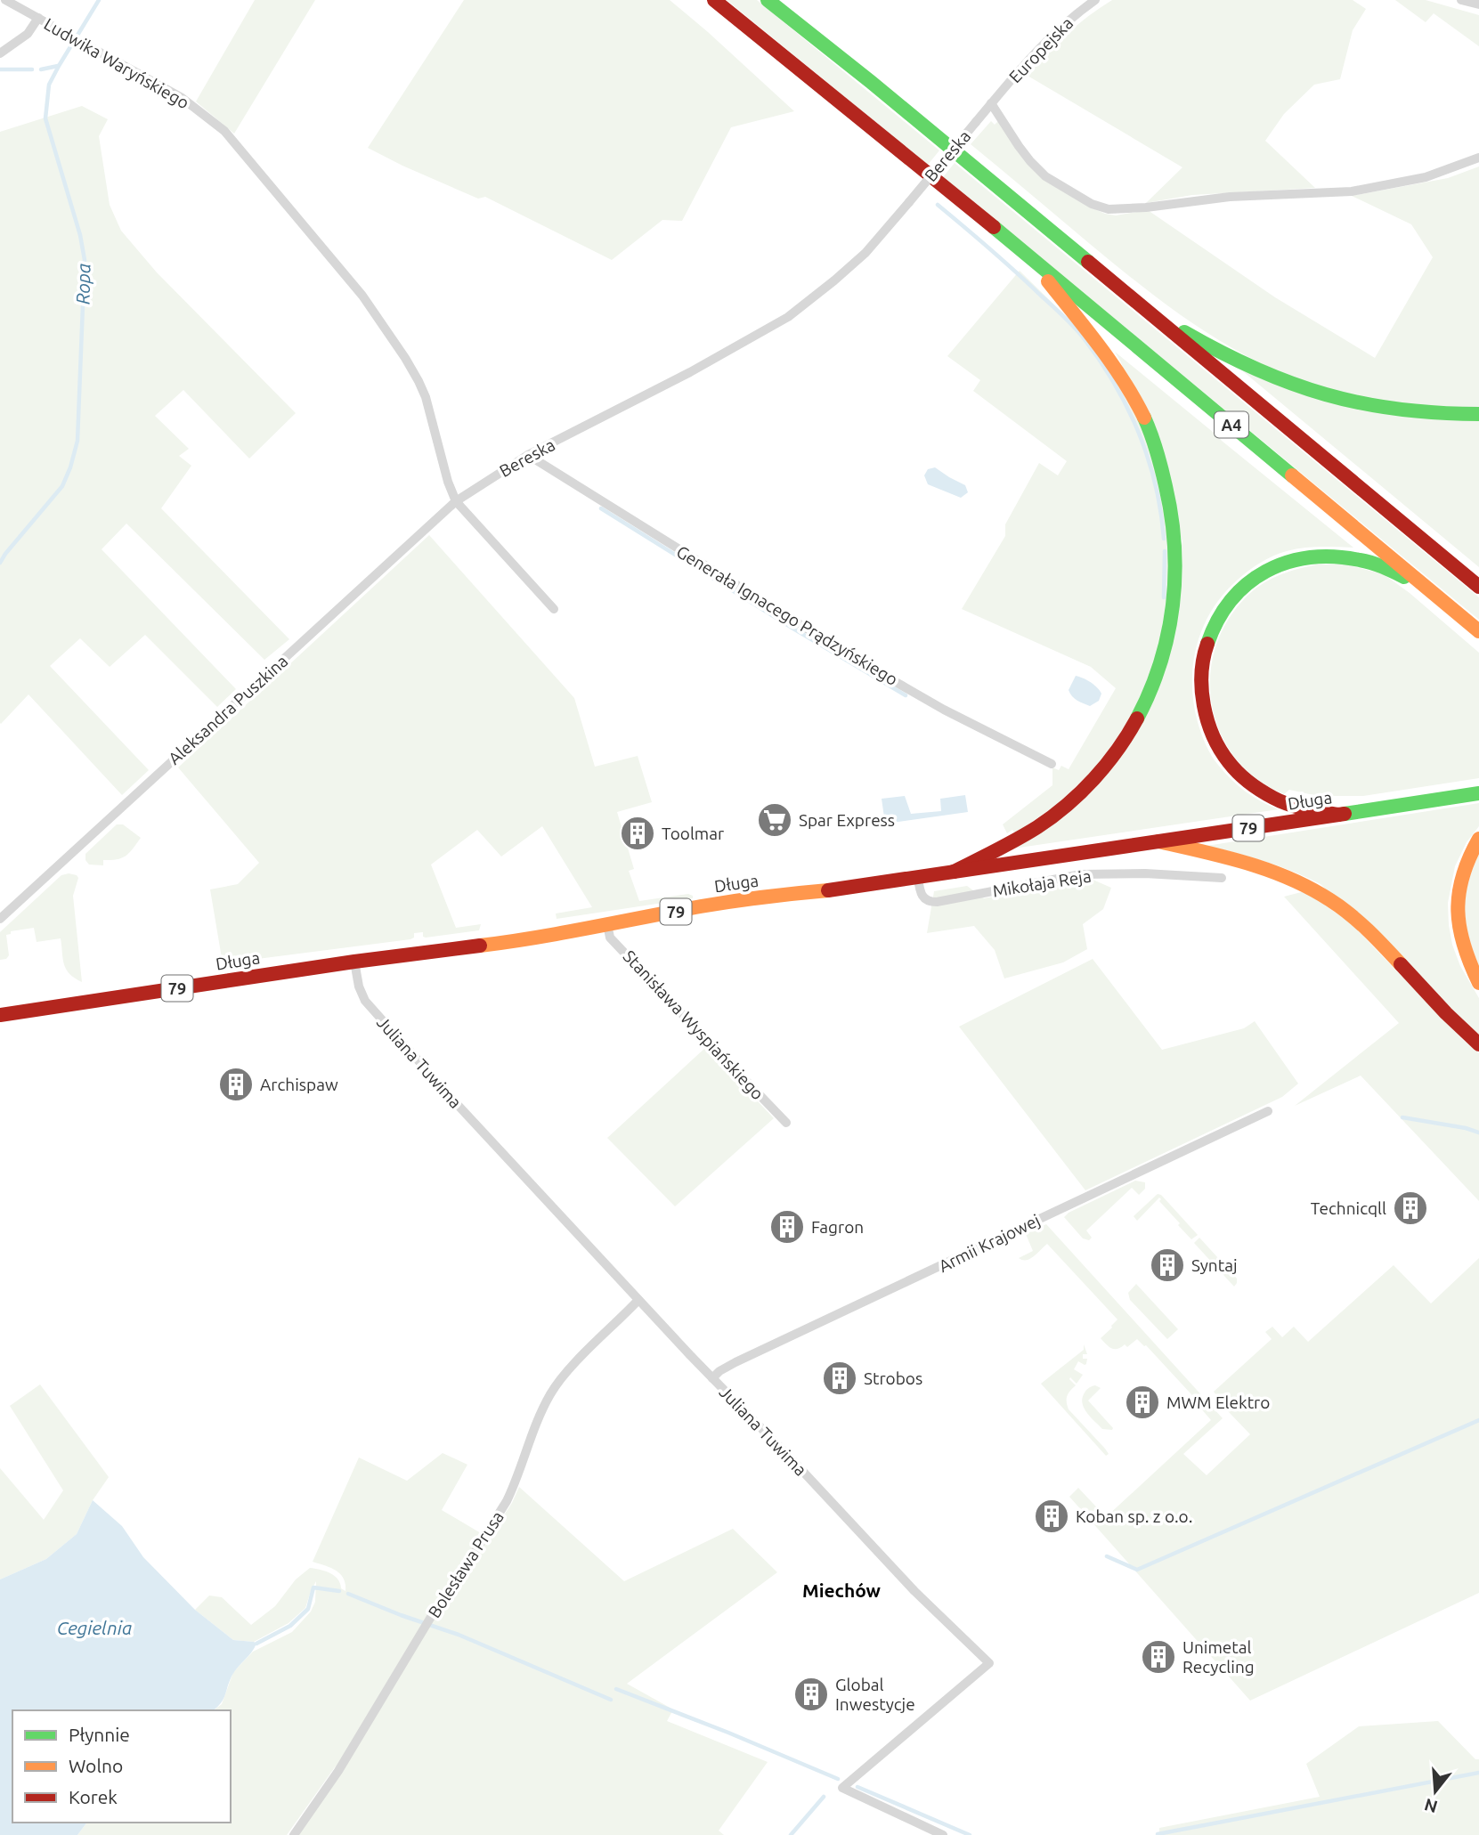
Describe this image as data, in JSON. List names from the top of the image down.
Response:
{
  "streets": {
    "main road": ["A4", "Długa", "79"],
    "street": [
      "Europejska",
      "Ludwika Waryńskiego",
      "Bereska",
      "Generała Ignacego Prądzyńskiego",
      "Aleksandra Puszkina",
      "Mikołaja Reja",
      "Stanisława Wyspiańskiego",
      "Juliana Tuwima",
      "Armii Krajowej",
      "Bolesława Prusa"
    ]
  },
  "crossings": [
    ["Europejska", "Bereska"],
    ["Ludwika Waryńskiego", "Bereska"],
    ["Ludwika Waryńskiego", "Aleksandra Puszkina"],
    ["Bereska", "Generała Ignacego Prądzyńskiego"],
    ["Bereska", "Aleksandra Puszkina"],
    ["Długa", "Mikołaja Reja"],
    ["Długa", "Stanisława Wyspiańskiego"],
    ["Długa", "Juliana Tuwima"],
    ["Juliana Tuwima", "Armii Krajowej"],
    ["Juliana Tuwima", "Bolesława Prusa"]
  ],
  "districts": ["Miechów"],
  "water": ["Ropa", "Cegielnia"],
  "places": {
    "supermarket": ["Spar Express"],
    "building": [
      "Toolmar",
      "Archispaw",
      "Technicqll",
      "Fagron",
      "Syntaj",
      "Strobos",
      "MWM Elektro",
      "Koban sp. z o.o.",
      "Unimetal Recycling",
      "Global Inwestycje"
    ]
  },
  "legend": ["Płynnie", "Wolno", "Korek"],
  "north": "bottom"
}
